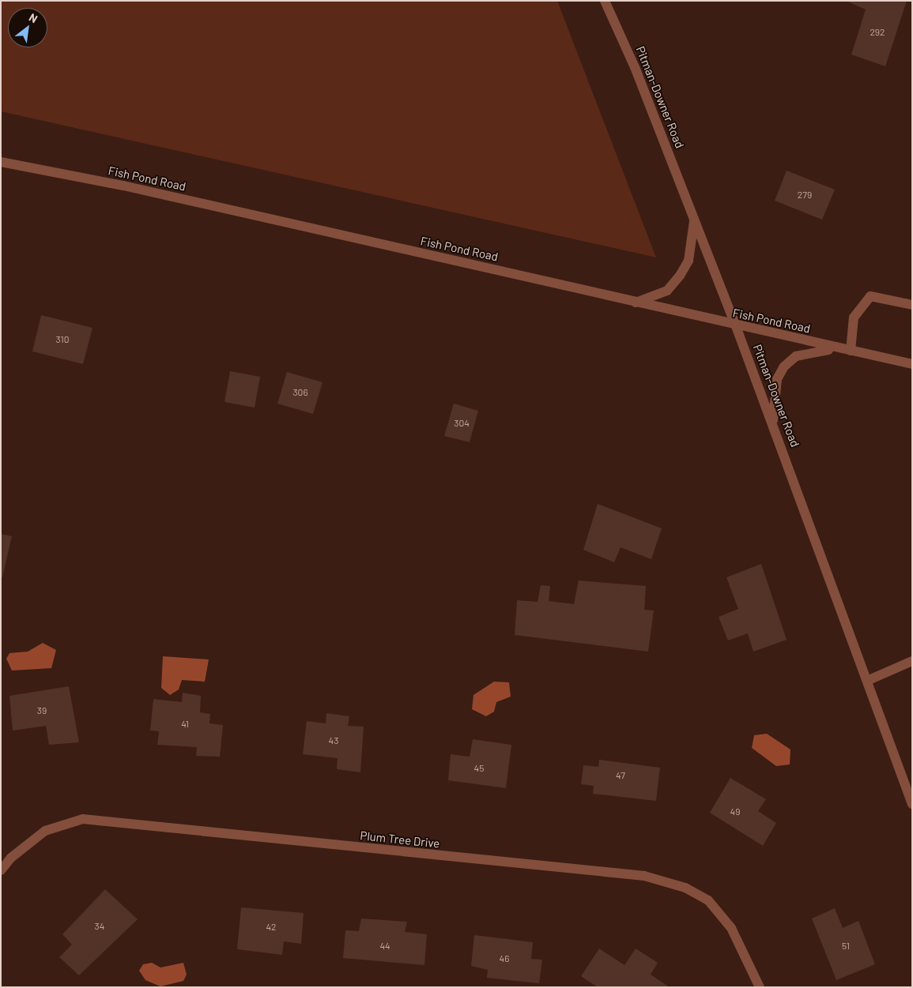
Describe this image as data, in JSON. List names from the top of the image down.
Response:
{
  "streets": {
    "street": ["Pitman-Downer Road", "Fish Pond Road", "Plum Tree Drive"]
  },
  "crossings": [
    ["Pitman-Downer Road", "Fish Pond Road"]
  ],
  "house_numbers": [
    "292",
    "279",
    "310",
    "306",
    "304",
    "39",
    "41",
    "43",
    "45",
    "47",
    "49",
    "34",
    "42",
    "44",
    "51",
    "46"
  ],
  "north": "top right"
}
